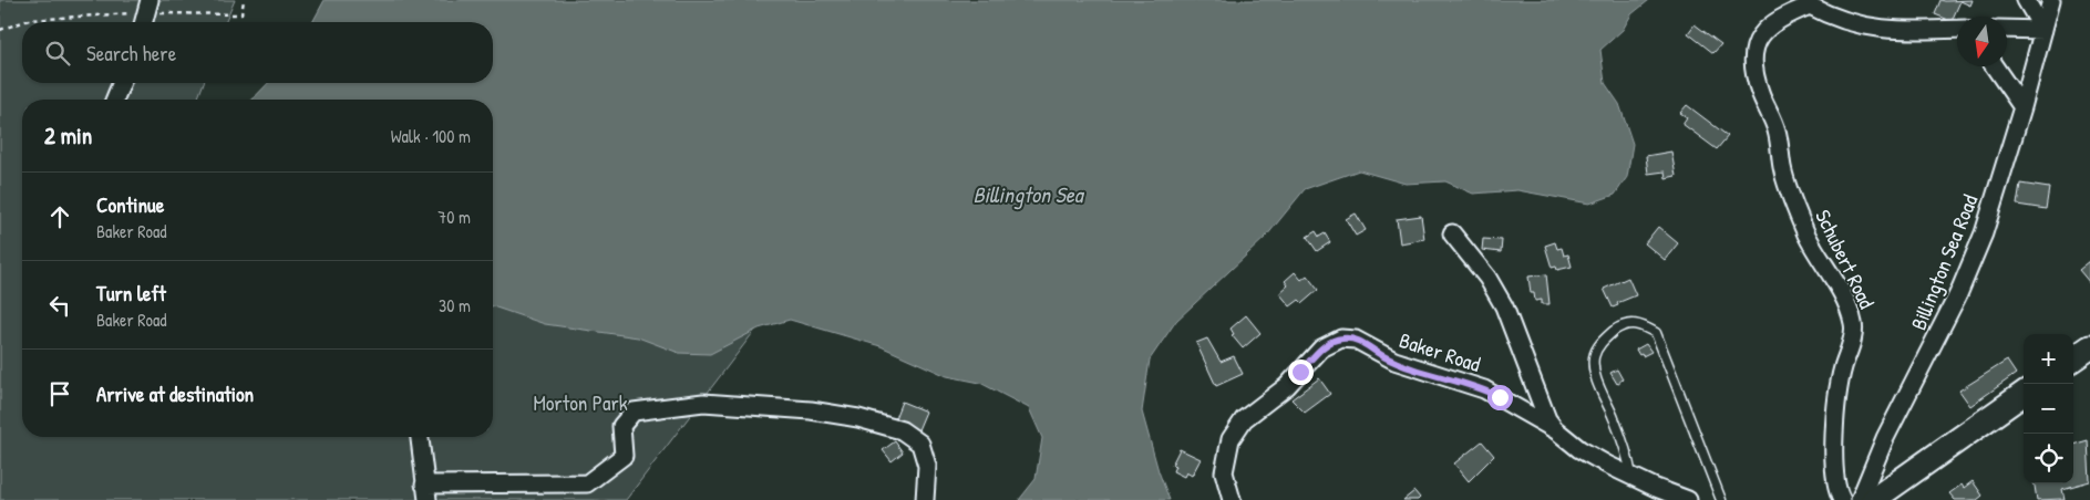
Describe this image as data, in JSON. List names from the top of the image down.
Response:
{
  "streets": {
    "street": ["Schubert Road", "Billington Sea Road", "Baker Road"]
  },
  "water": ["Billington Sea"],
  "parks": ["Morton Park"],
  "north": "bottom",
  "page": {
    "search": "Search here",
    "heading": ["2 min", "Walk · 100 m"],
    "list": [
      ["Continue", "Baker Road", "70 m"],
      ["Turn left", "Baker Road", "30 m"],
      "Arrive at destination"
    ],
    "map_buttons": ["+", "−"]
  }
}
